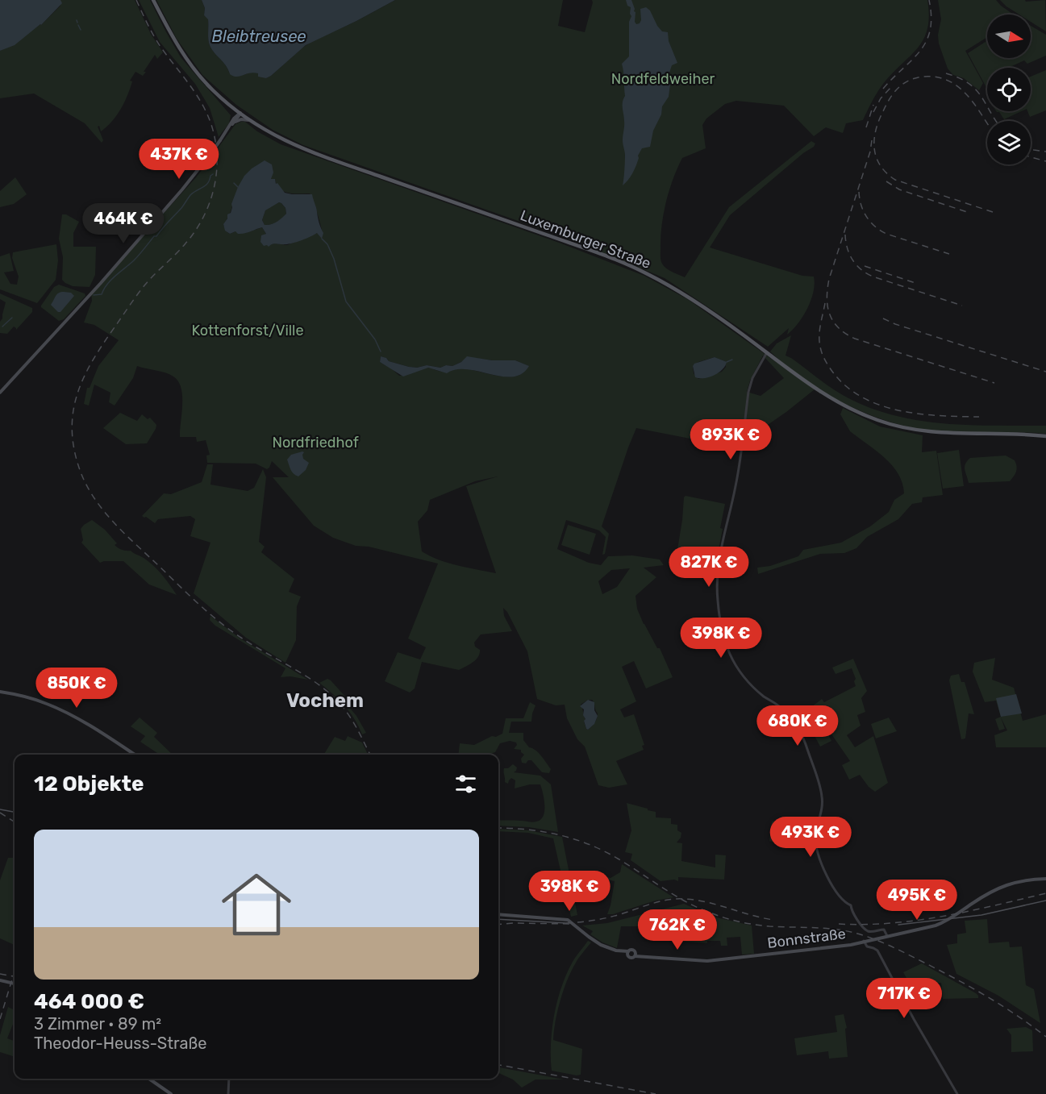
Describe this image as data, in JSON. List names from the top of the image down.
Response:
{
  "streets": {
    "main road": ["Luxemburger Straße", "Bonnstraße"]
  },
  "districts": ["Vochem"],
  "water": ["Bleibtreusee"],
  "parks": ["Nordfeldweiher", "Kottenforst/Ville", "Nordfriedhof"],
  "north": "right",
  "page": {
    "price": [
      "437K €",
      "464K €",
      "893K €",
      "827K €",
      "398K €",
      "850K €",
      "680K €",
      "493K €",
      "398K €",
      "495K €",
      "762K €",
      "717K €"
    ],
    "heading": "12 Objekte",
    "list": [
      {
        "name": "464 000 €",
        "note": "3 Zimmer · 89 m² · Theodor-Heuss-Straße"
      }
    ]
  }
}
